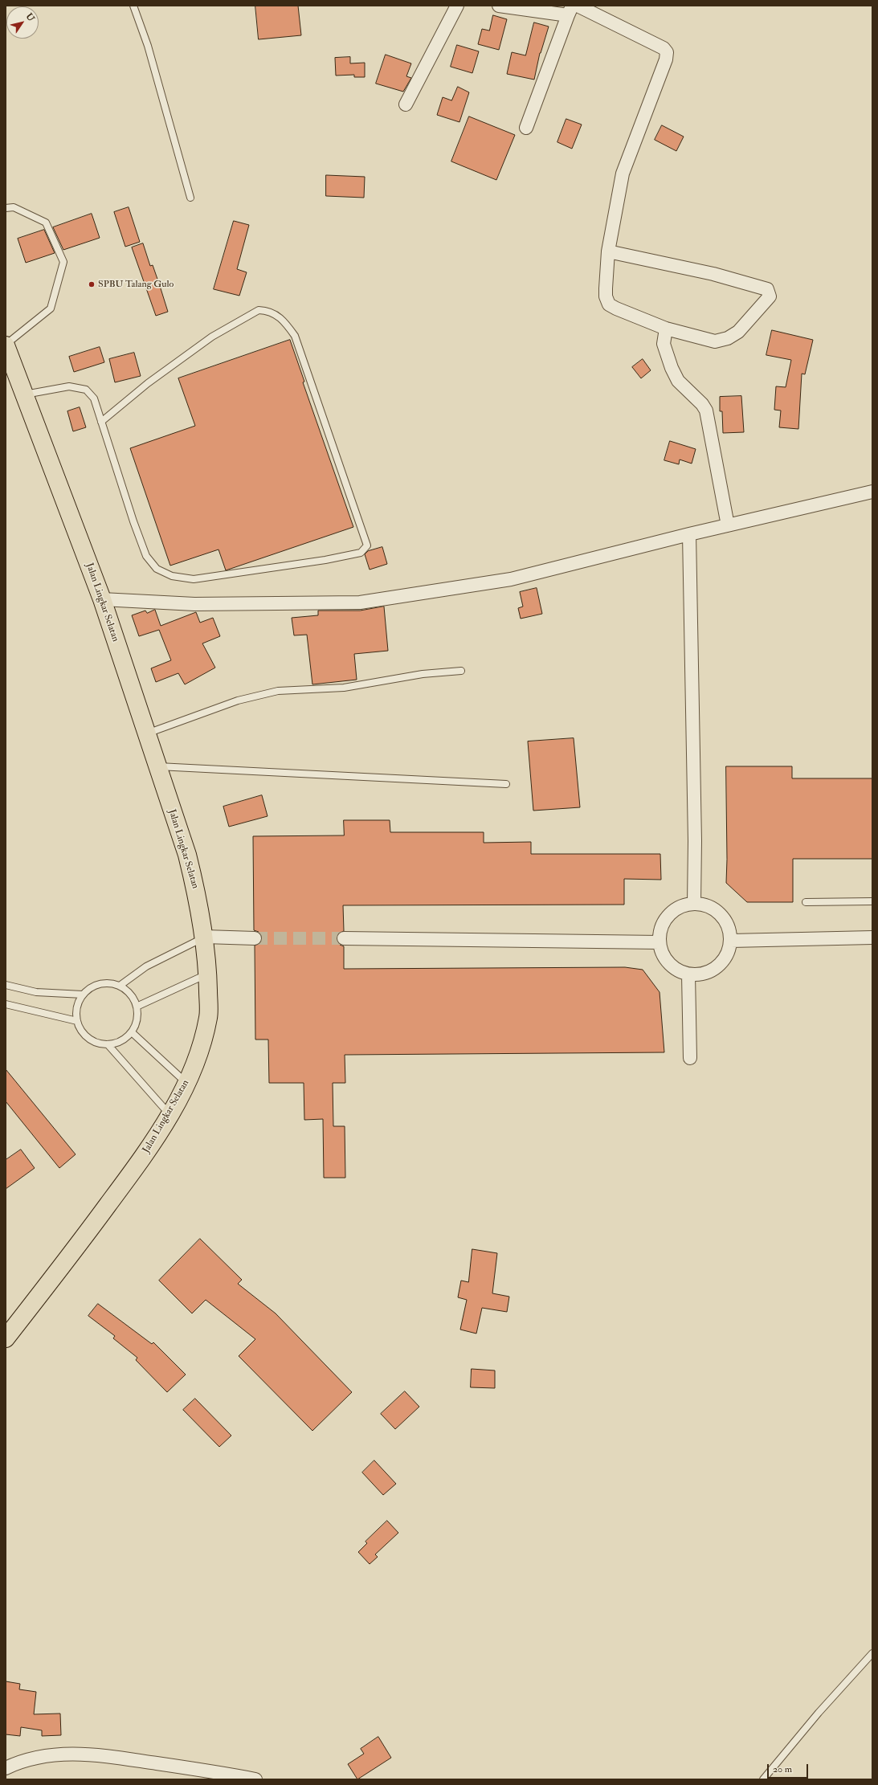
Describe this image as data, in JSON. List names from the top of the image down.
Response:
{
  "streets": {
    "highway": ["Jalan Lingkar Selatan"]
  },
  "places": ["SPBU Talang Gulo"],
  "scale_bar": "20 m",
  "north": "top right"
}
